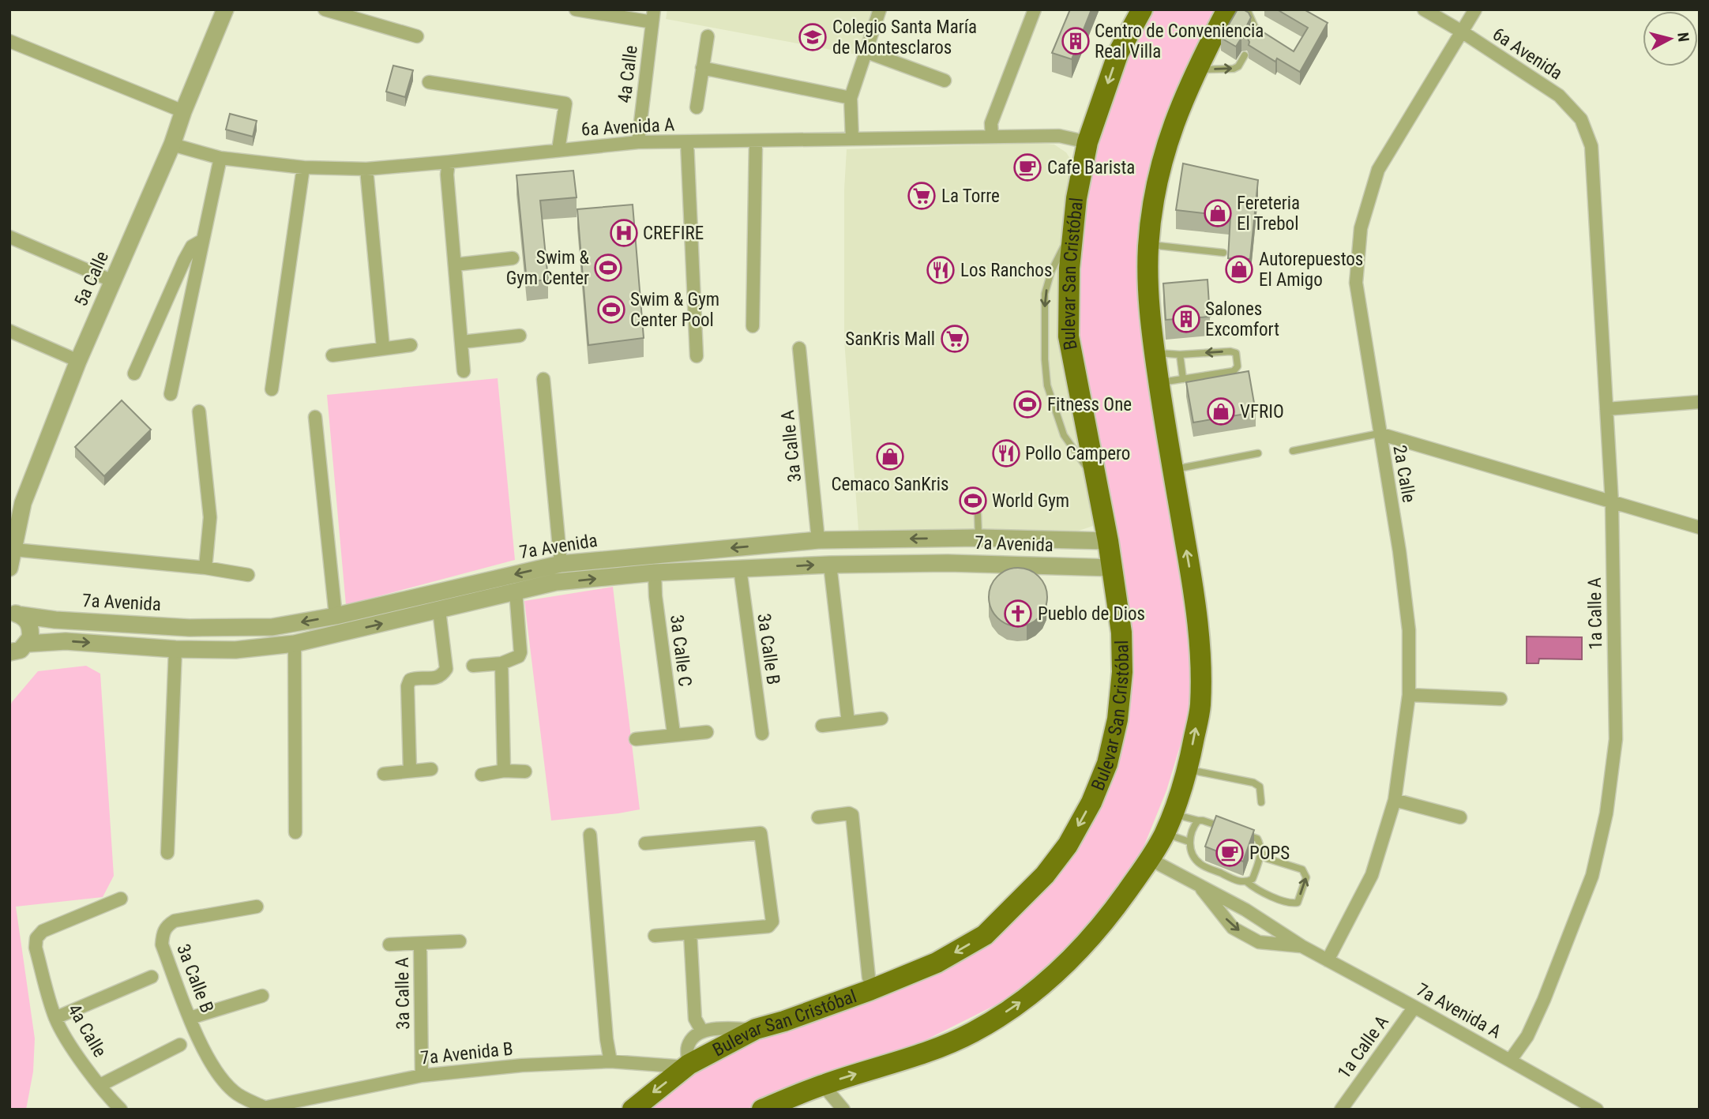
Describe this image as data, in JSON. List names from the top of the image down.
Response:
{
  "streets": {
    "main road": ["Bulevar San Cristóbal"],
    "street": [
      "6a Avenida",
      "4a Calle",
      "6a Avenida A",
      "5a Calle",
      "3a Calle A",
      "2a Calle",
      "7a Avenida",
      "1a Calle A",
      "3a Calle B",
      "3a Calle C",
      "7a Avenida A",
      "7a Avenida B"
    ]
  },
  "crossings": [
    ["6a Avenida", "2a Calle"],
    ["6a Avenida", "1a Calle A"],
    ["4a Calle", "6a Avenida A"],
    ["6a Avenida A", "Bulevar San Cristóbal"],
    ["6a Avenida A", "5a Calle"],
    ["Bulevar San Cristóbal", "7a Avenida"],
    ["Bulevar San Cristóbal", "7a Avenida B"],
    ["3a Calle A", "7a Avenida"],
    ["3a Calle A", "7a Avenida B"],
    ["2a Calle", "7a Avenida A"],
    ["7a Avenida", "3a Calle B"],
    ["7a Avenida", "3a Calle C"],
    ["1a Calle A", "7a Avenida A"],
    ["3a Calle B", "7a Avenida B"]
  ],
  "places": {
    "school or university": ["Colegio Santa María de Montesclaros"],
    "building": ["Centro de Conveniencia Real Villa", "Salones Excomfort"],
    "cafe": ["Cafe Barista", "POPS"],
    "supermarket": ["La Torre", "SanKris Mall"],
    "shop": [
      "Fereteria El Trebol",
      "Autorepuestos El Amigo",
      "VFRIO",
      "Cemaco SanKris"
    ],
    "hospital": ["CREFIRE"],
    "sports": [
      "Swim & Gym Center",
      "Swim & Gym Center Pool",
      "Fitness One",
      "World Gym"
    ],
    "restaurant": ["Los Ranchos", "Pollo Campero"],
    "church": ["Pueblo de Dios"]
  },
  "north": "right"
}
